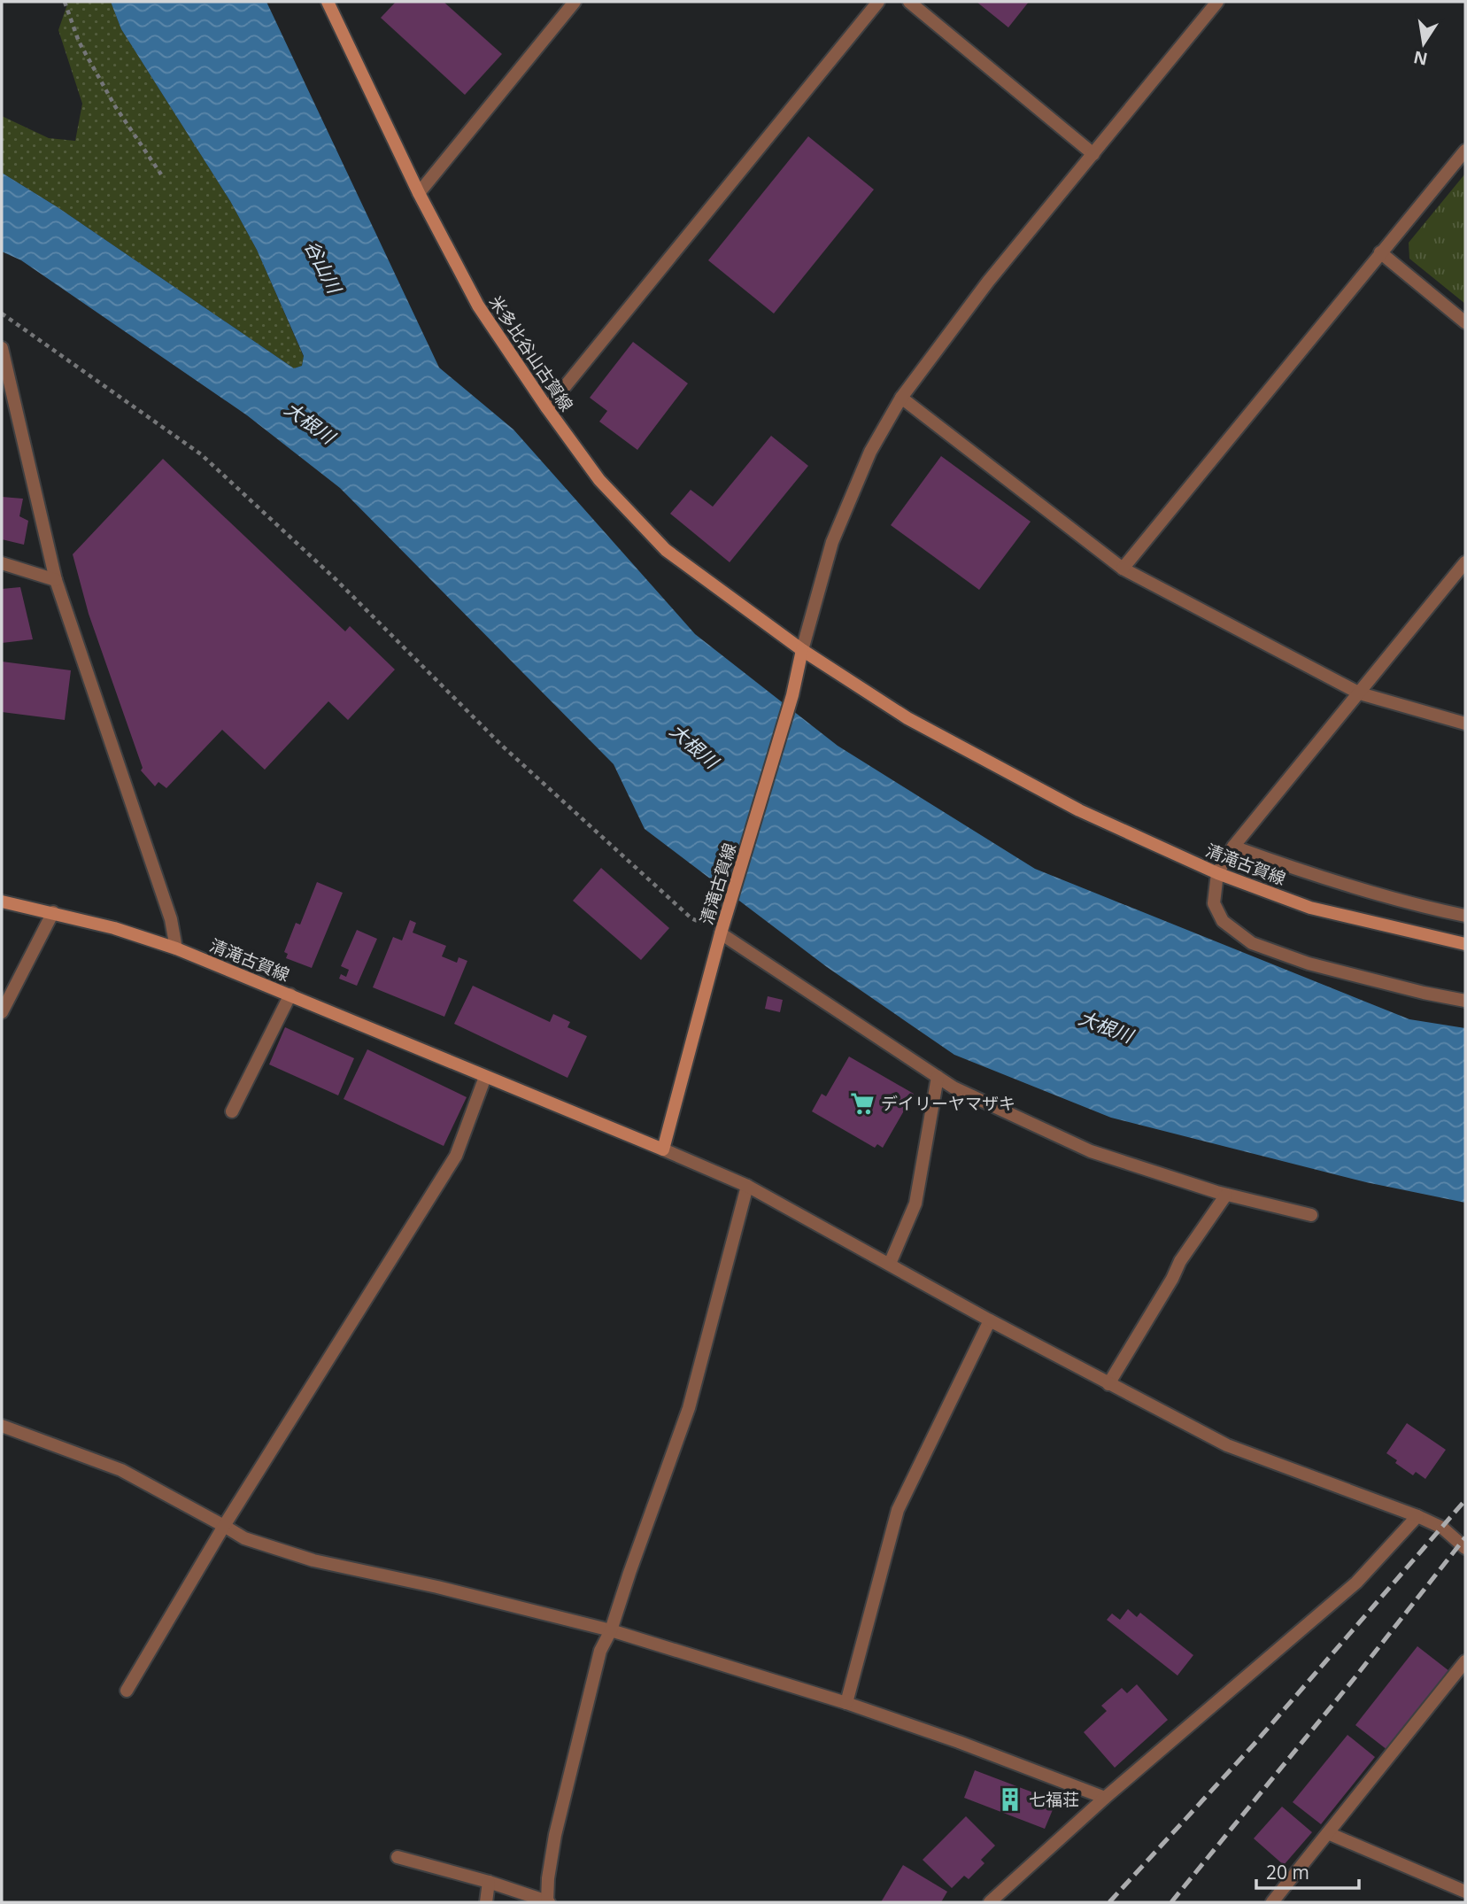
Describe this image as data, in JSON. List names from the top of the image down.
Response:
{
  "streets": {
    "main road": ["米多比谷山古賀線", "清滝古賀線"]
  },
  "crossings": [
    ["米多比谷山古賀線", "清滝古賀線"]
  ],
  "water": ["谷山川", "大根川"],
  "places": {
    "supermarket": ["デイリーヤマザキ"],
    "building": ["七福荘"]
  },
  "scale_bar": "20 m",
  "north": "bottom"
}
